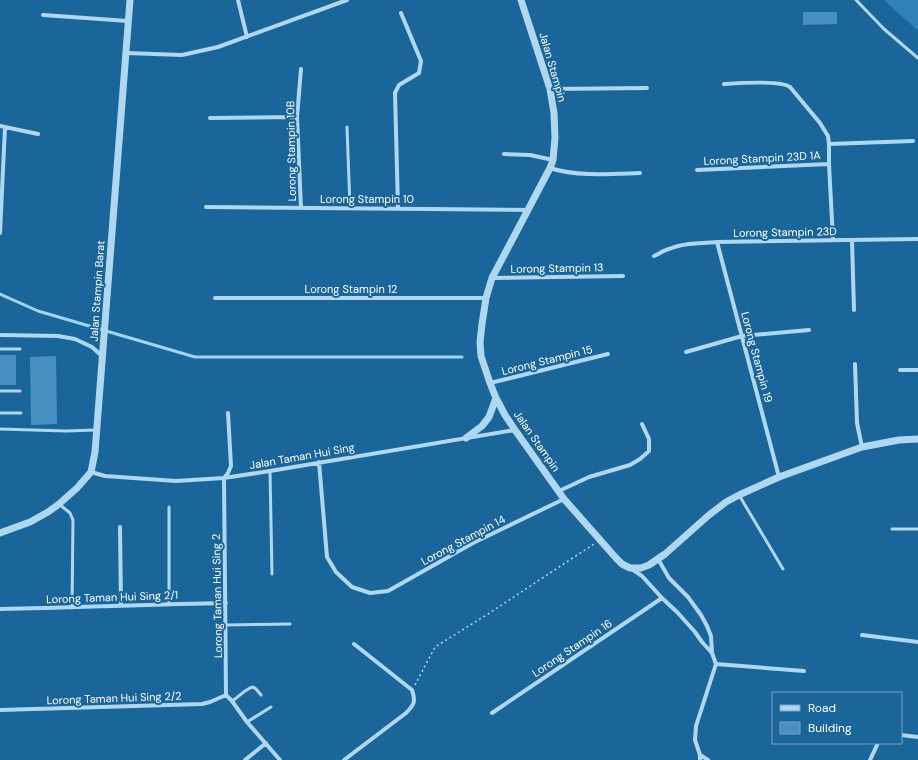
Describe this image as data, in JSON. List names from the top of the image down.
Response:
{
  "streets": {
    "street": [
      "Jalan Stampin",
      "Lorong Stampin 10B",
      "Lorong Stampin 23D 1A",
      "Lorong Stampin 10",
      "Lorong Stampin 23D",
      "Lorong Stampin 13",
      "Lorong Stampin 12",
      "Jalan Stampin Barat",
      "Lorong Stampin 19",
      "Lorong Stampin 15",
      "Jalan Taman Hui Sing",
      "Lorong Stampin 14",
      "Lorong Taman Hui Sing 2",
      "Lorong Taman Hui Sing 2/1",
      "Lorong Stampin 16",
      "Lorong Taman Hui Sing 2/2"
    ]
  },
  "crossings": [
    ["Jalan Stampin", "Lorong Stampin 10"],
    ["Jalan Stampin", "Lorong Stampin 13"],
    ["Jalan Stampin", "Lorong Stampin 12"],
    ["Jalan Stampin", "Lorong Stampin 15"],
    ["Jalan Stampin", "Jalan Taman Hui Sing"],
    ["Jalan Stampin", "Lorong Stampin 14"],
    ["Lorong Stampin 10B", "Lorong Stampin 10"],
    ["Lorong Stampin 23D", "Lorong Stampin 19"],
    ["Jalan Stampin Barat", "Jalan Taman Hui Sing"],
    ["Jalan Taman Hui Sing", "Lorong Stampin 14"],
    ["Jalan Taman Hui Sing", "Lorong Taman Hui Sing 2"],
    ["Lorong Taman Hui Sing 2", "Lorong Taman Hui Sing 2/1"],
    ["Lorong Taman Hui Sing 2", "Lorong Taman Hui Sing 2/2"]
  ],
  "legend": ["Road", "Building"]
}
